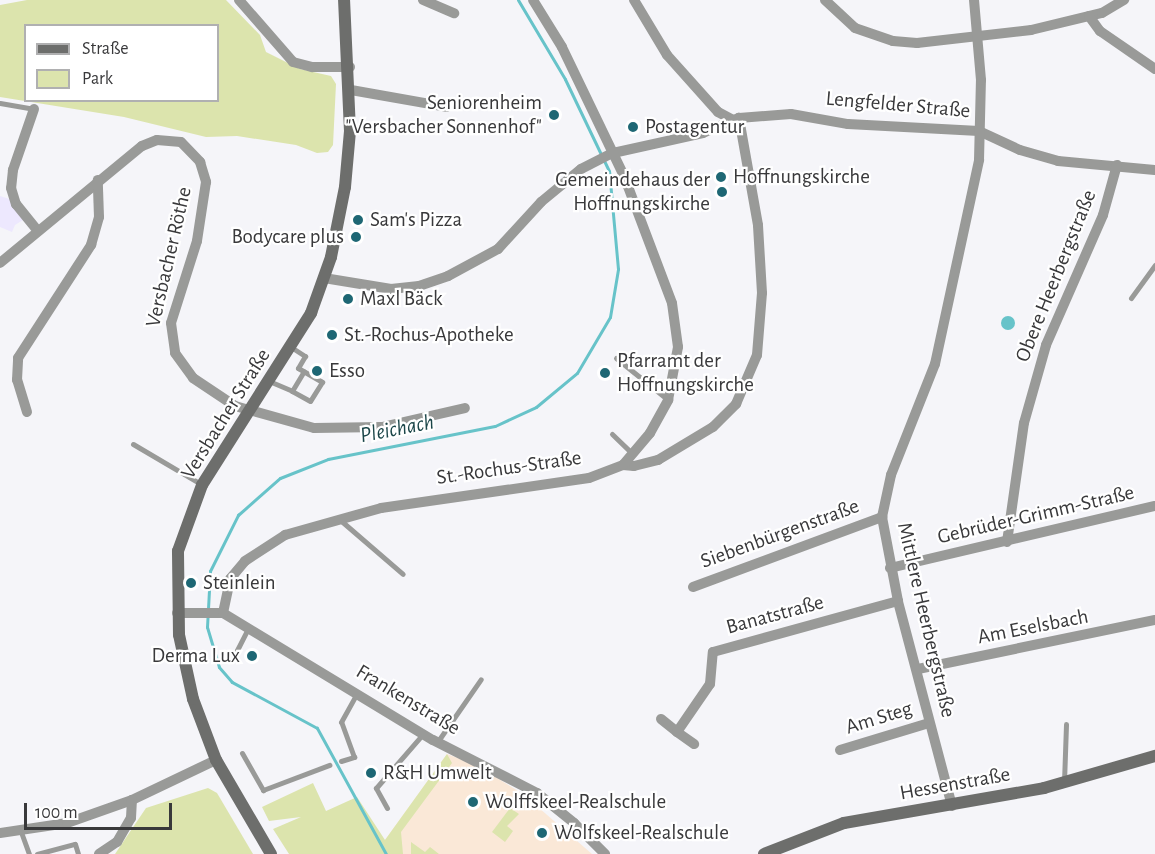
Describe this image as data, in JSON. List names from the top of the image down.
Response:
{
  "streets": {
    "main road": ["Versbacher Straße", "Hessenstraße"],
    "street": [
      "Lengfelder Straße",
      "Versbacher Röthe",
      "Obere Heerbergstraße",
      "St.-Rochus-Straße",
      "Gebrüder-Grimm-Straße",
      "Siebenbürgenstraße",
      "Banatstraße",
      "Mittlere Heerbergstraße",
      "Am Eselsbach",
      "Frankenstraße",
      "Am Steg"
    ]
  },
  "crossings": [
    ["Lengfelder Straße", "Obere Heerbergstraße"],
    ["Lengfelder Straße", "Versbacher Straße"],
    ["Lengfelder Straße", "St.-Rochus-Straße"],
    ["Lengfelder Straße", "Mittlere Heerbergstraße"],
    ["Versbacher Röthe", "Versbacher Straße"],
    ["Obere Heerbergstraße", "Gebrüder-Grimm-Straße"],
    ["St.-Rochus-Straße", "Frankenstraße"],
    ["Gebrüder-Grimm-Straße", "Mittlere Heerbergstraße"],
    ["Siebenbürgenstraße", "Mittlere Heerbergstraße"],
    ["Banatstraße", "Mittlere Heerbergstraße"],
    ["Mittlere Heerbergstraße", "Am Eselsbach"],
    ["Mittlere Heerbergstraße", "Am Steg"],
    ["Mittlere Heerbergstraße", "Hessenstraße"]
  ],
  "water": ["Pleichach"],
  "places": [
    "Seniorenheim \"Versbacher Sonnenhof\"",
    "Postagentur",
    "Hoffnungskirche",
    "Gemeindehaus der Hoffnungskirche",
    "Sam's Pizza",
    "Bodycare plus",
    "Maxl Bäck",
    "St.-Rochus-Apotheke",
    "Esso",
    "Pfarramt der Hoffnungskirche",
    "Steinlein",
    "Derma Lux",
    "R&H Umwelt",
    "Wolffskeel-Realschule",
    "Wolfskeel-Realschule"
  ],
  "legend": ["Straße", "Park"],
  "scale_bar": "100 m"
}
